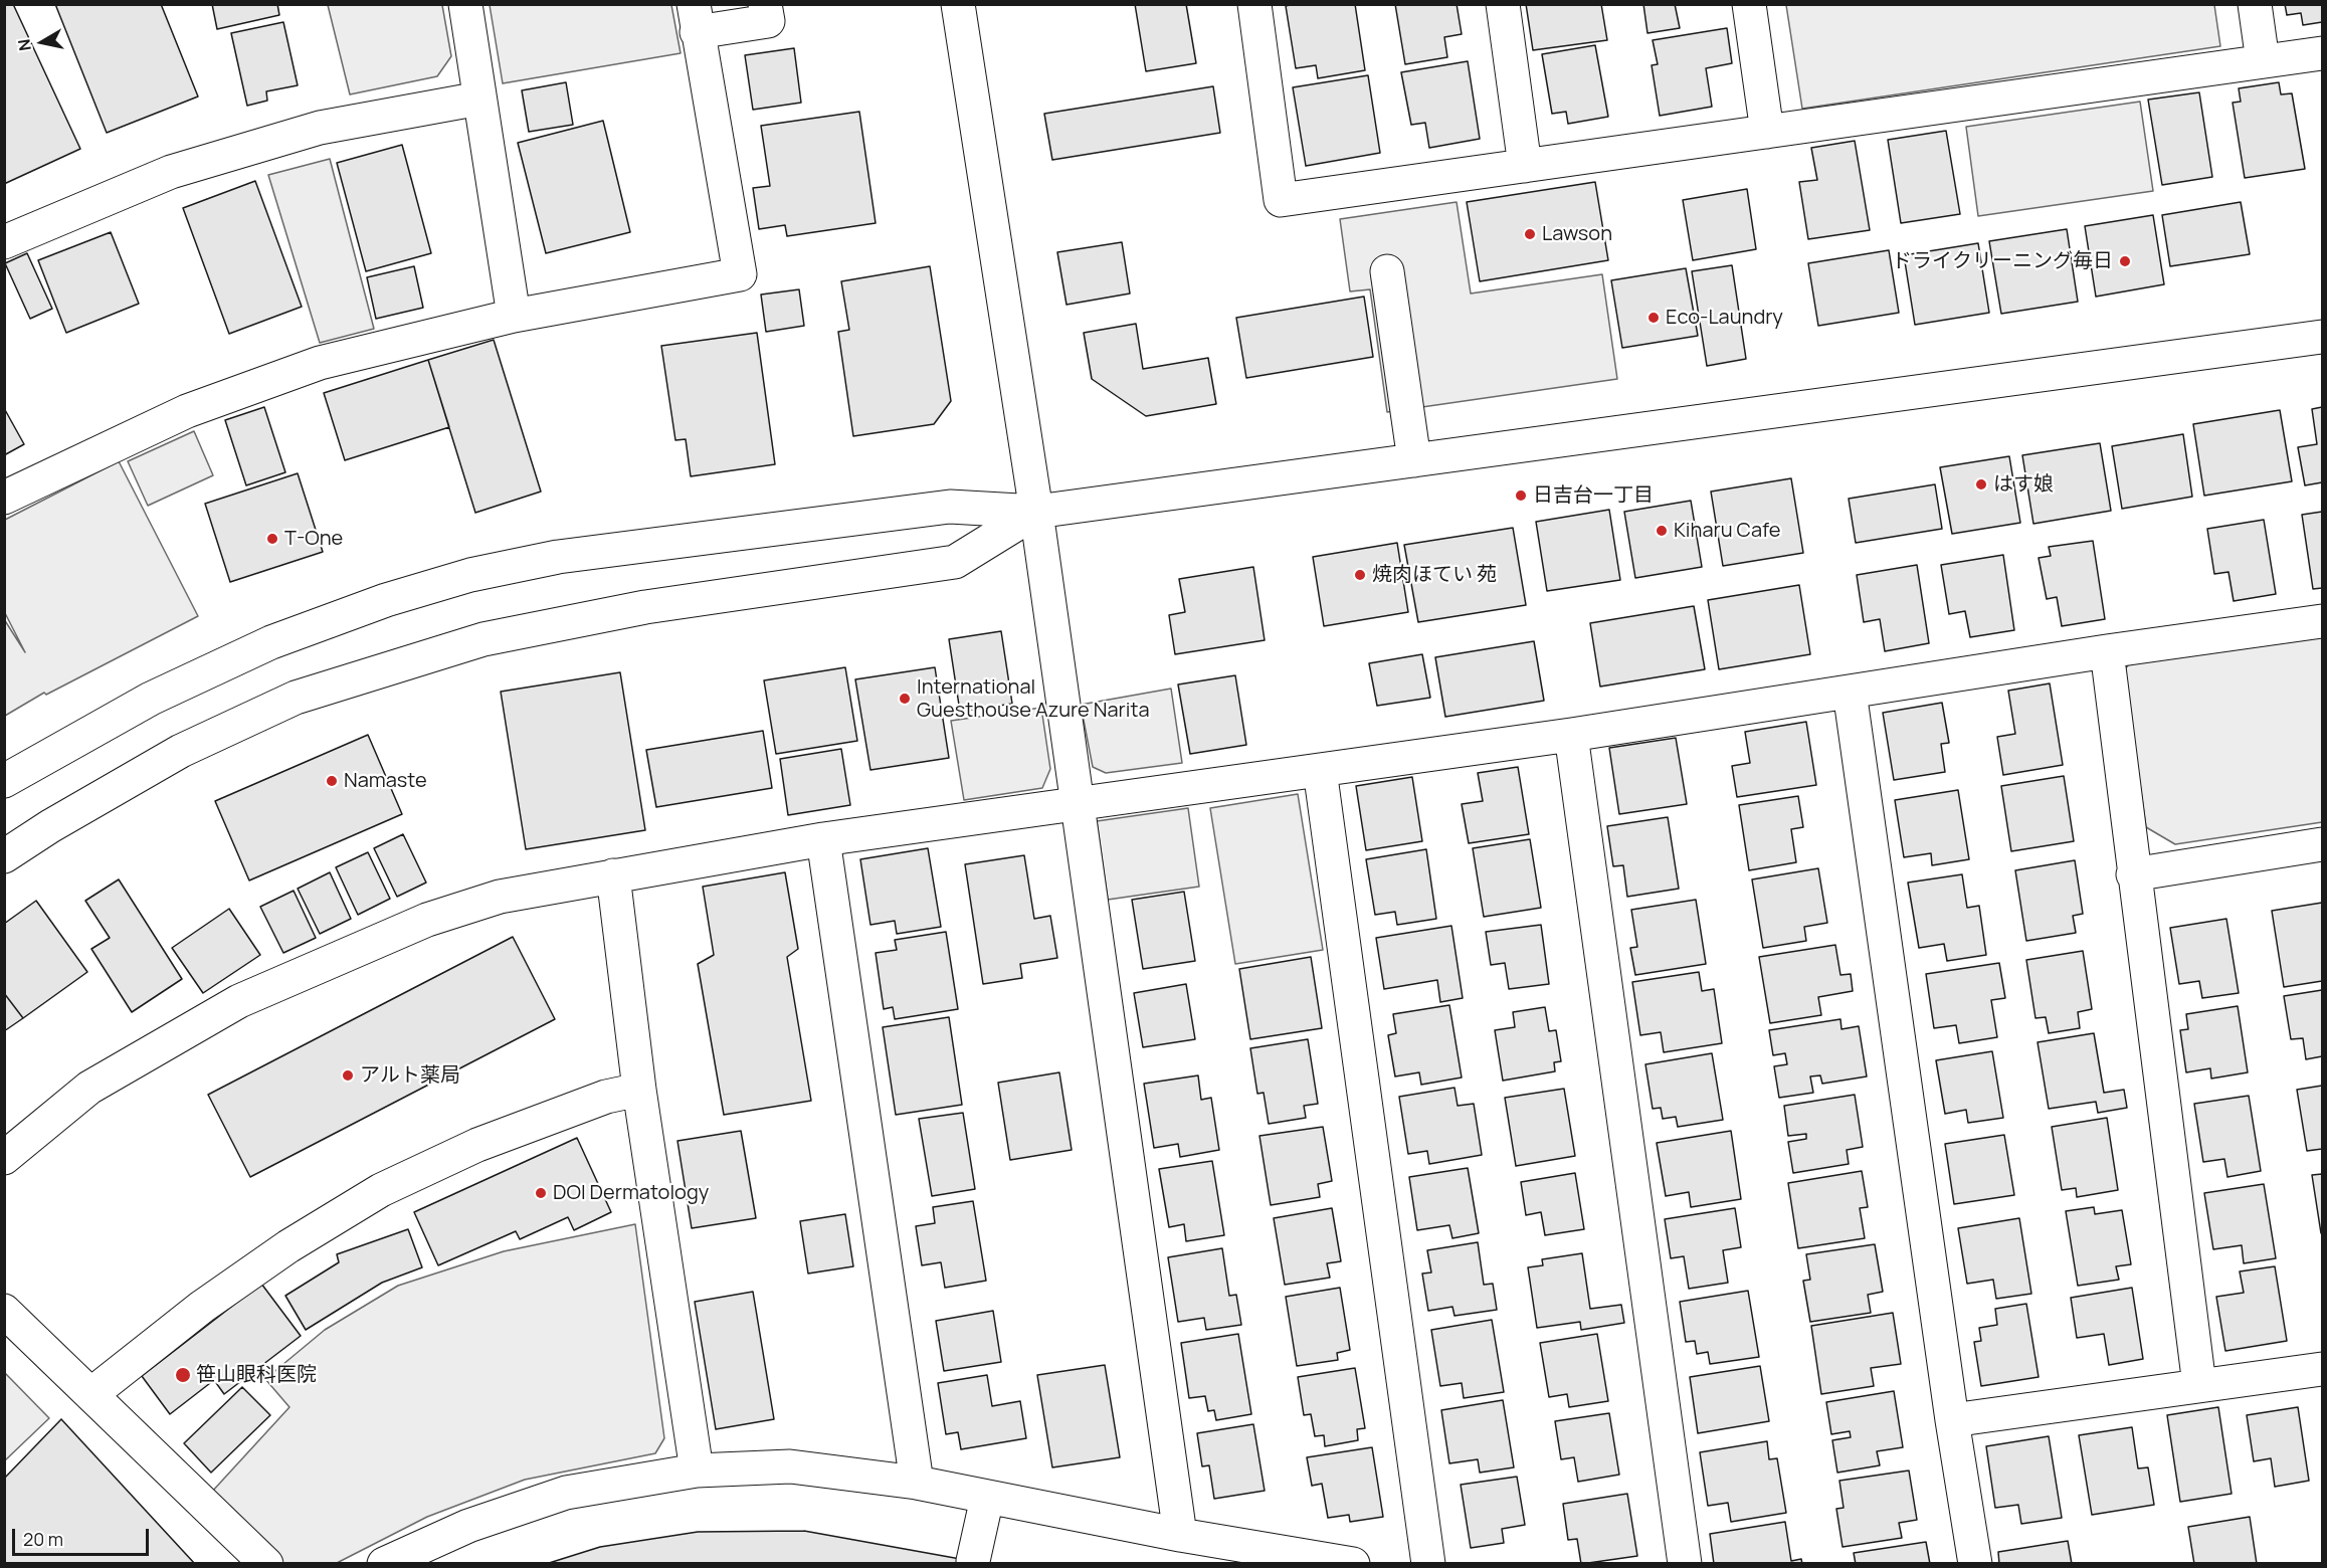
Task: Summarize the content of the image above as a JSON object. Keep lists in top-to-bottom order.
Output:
{
  "places": [
    "Lawson",
    "ドライクリーニング毎日",
    "Eco-Laundry",
    "はす娘",
    "日吉台一丁目",
    "Kiharu Cafe",
    "T-One",
    "焼肉ほてい 苑",
    "International Guesthouse Azure Narita",
    "Namaste",
    "アルト薬局",
    "DOI Dermatology",
    "笹山眼科医院"
  ],
  "scale_bar": "20 m",
  "north": "left"
}
